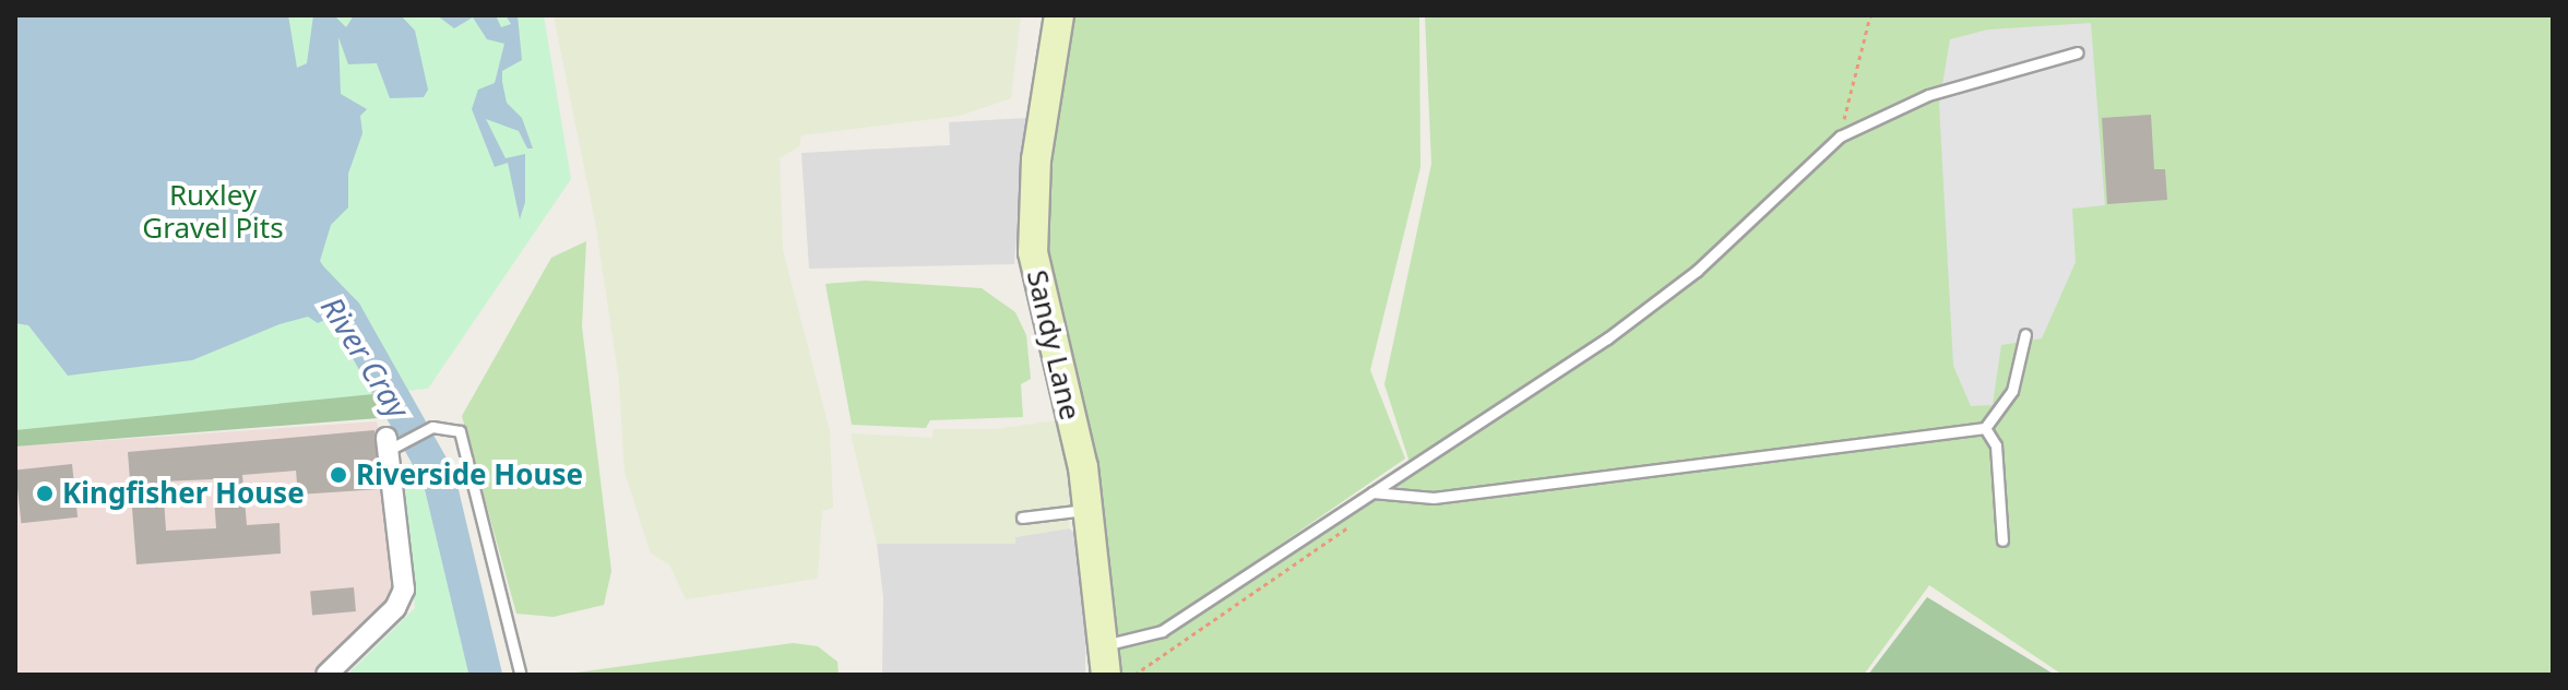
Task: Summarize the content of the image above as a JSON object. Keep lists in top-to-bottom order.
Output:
{
  "streets": {
    "street": ["Sandy Lane"]
  },
  "water": ["River Cray"],
  "parks": ["Ruxley Gravel Pits"],
  "places": ["Riverside House", "Kingfisher House"]
}
